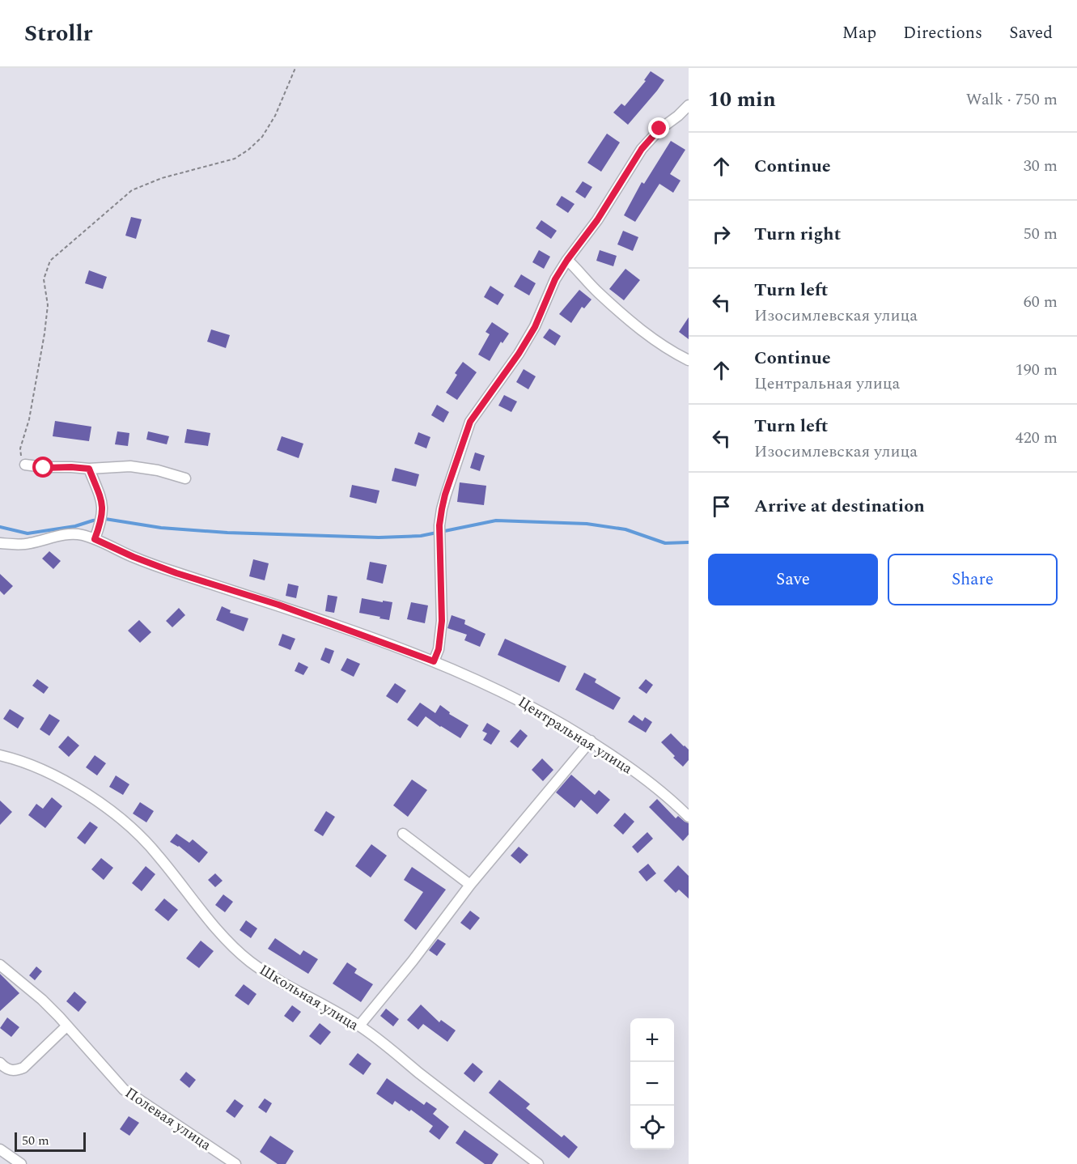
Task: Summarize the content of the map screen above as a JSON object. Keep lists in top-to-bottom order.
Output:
{
  "streets": {
    "street": ["Центральная улица", "Школьная улица", "Полевая улица"]
  },
  "scale_bar": "50 m",
  "page": {
    "header": "Strollr",
    "nav": ["Map", "Directions", "Saved"],
    "heading": ["10 min", "Walk · 750 m"],
    "list": [
      ["Continue", "30 m"],
      ["Turn right", "50 m"],
      ["Turn left", "Изосимлевская улица", "60 m"],
      ["Continue", "Центральная улица", "190 m"],
      ["Turn left", "Изосимлевская улица", "420 m"],
      "Arrive at destination"
    ],
    "buttons": ["Save", "Share"],
    "map_buttons": ["+", "−"],
    "scale": "50 m"
  }
}
